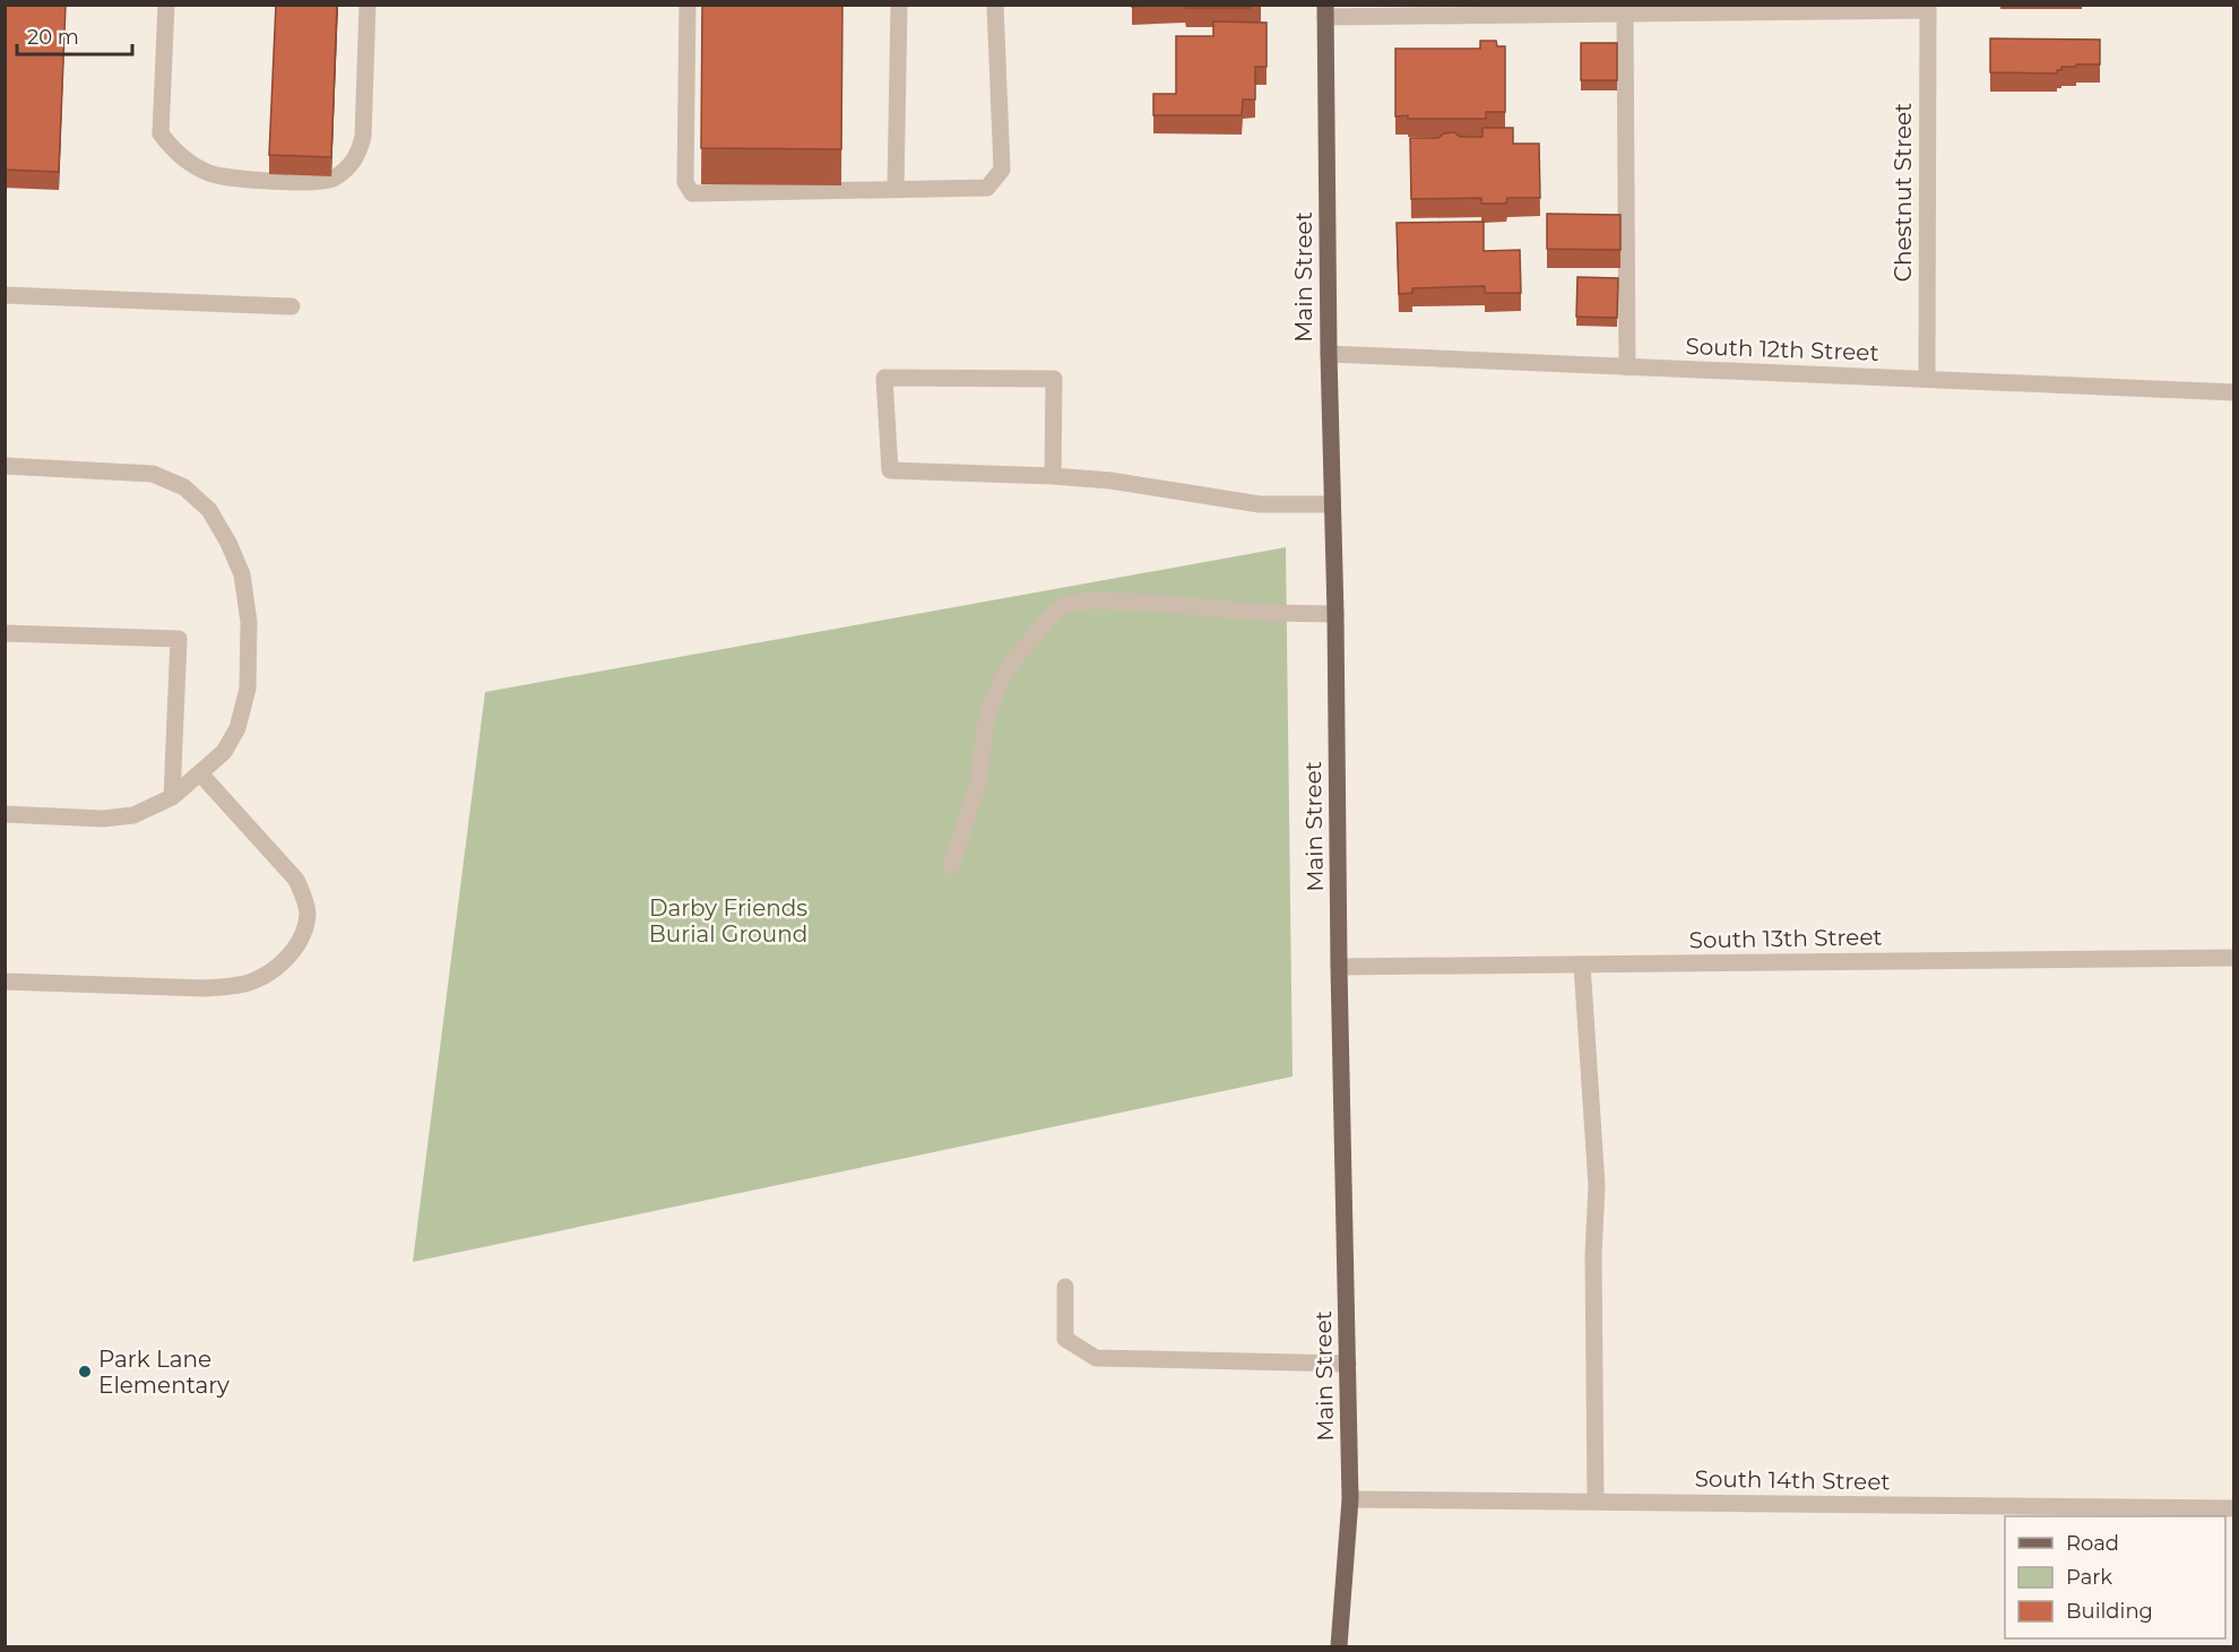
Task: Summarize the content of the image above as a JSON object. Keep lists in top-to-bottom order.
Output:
{
  "streets": {
    "main road": ["Main Street"],
    "street": [
      "Chestnut Street",
      "South 12th Street",
      "South 13th Street",
      "South 14th Street"
    ]
  },
  "crossings": [
    ["Chestnut Street", "South 12th Street"],
    ["Main Street", "South 12th Street"],
    ["Main Street", "South 13th Street"],
    ["Main Street", "South 14th Street"]
  ],
  "parks": ["Darby Friends Burial Ground"],
  "places": ["Park Lane Elementary"],
  "legend": ["Road", "Park", "Building"],
  "scale_bar": "20 m"
}
